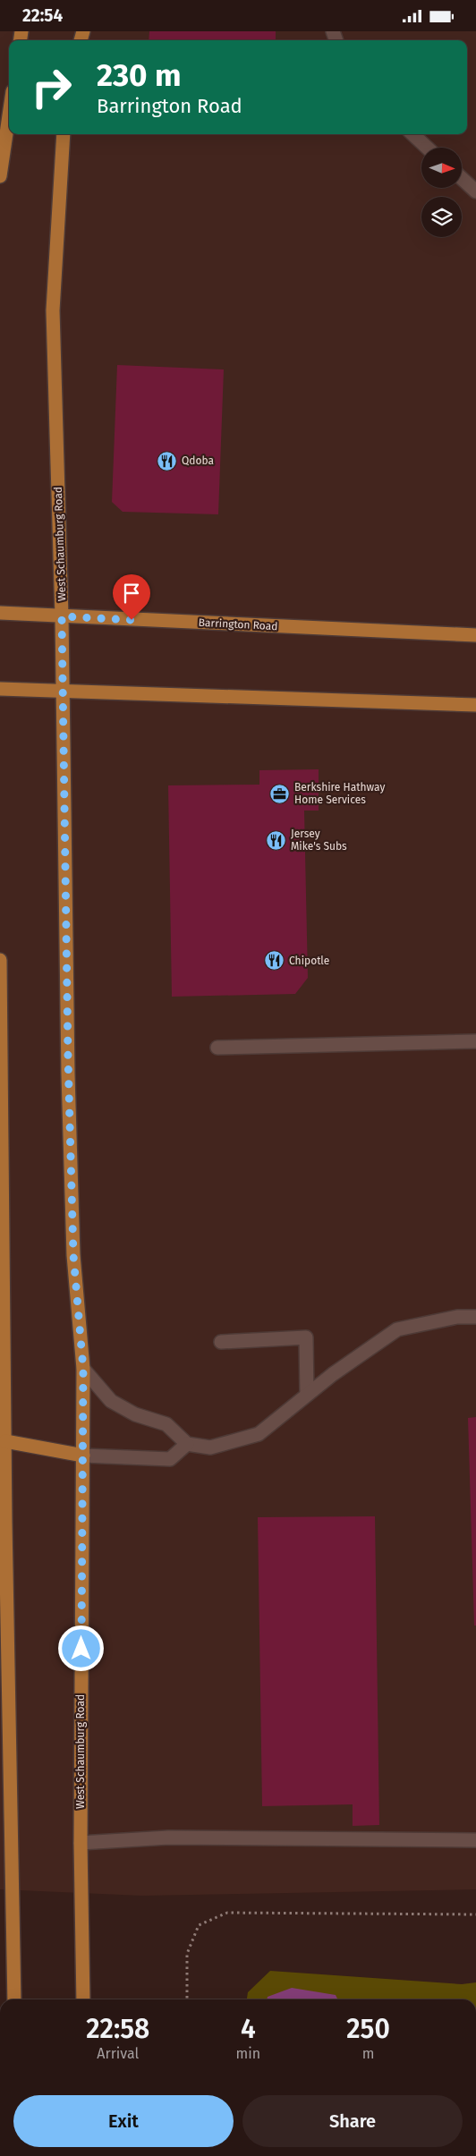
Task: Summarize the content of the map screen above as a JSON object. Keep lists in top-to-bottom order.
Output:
{
  "streets": {
    "main road": ["West Schaumburg Road", "Barrington Road"]
  },
  "crossings": [
    ["West Schaumburg Road", "Barrington Road"]
  ],
  "places": {
    "restaurant": ["Qdoba", "Jersey Mike's Subs", "Chipotle"],
    "office": ["Berkshire Hathway Home Services"]
  },
  "north": "right",
  "page": {
    "status": "22:54",
    "turn": ["230 m", "Barrington Road"],
    "eta": [
      "22:58",
      "Arrival",
      "4",
      "min",
      "250",
      "m"
    ],
    "buttons": ["Exit", "Share"]
  }
}
